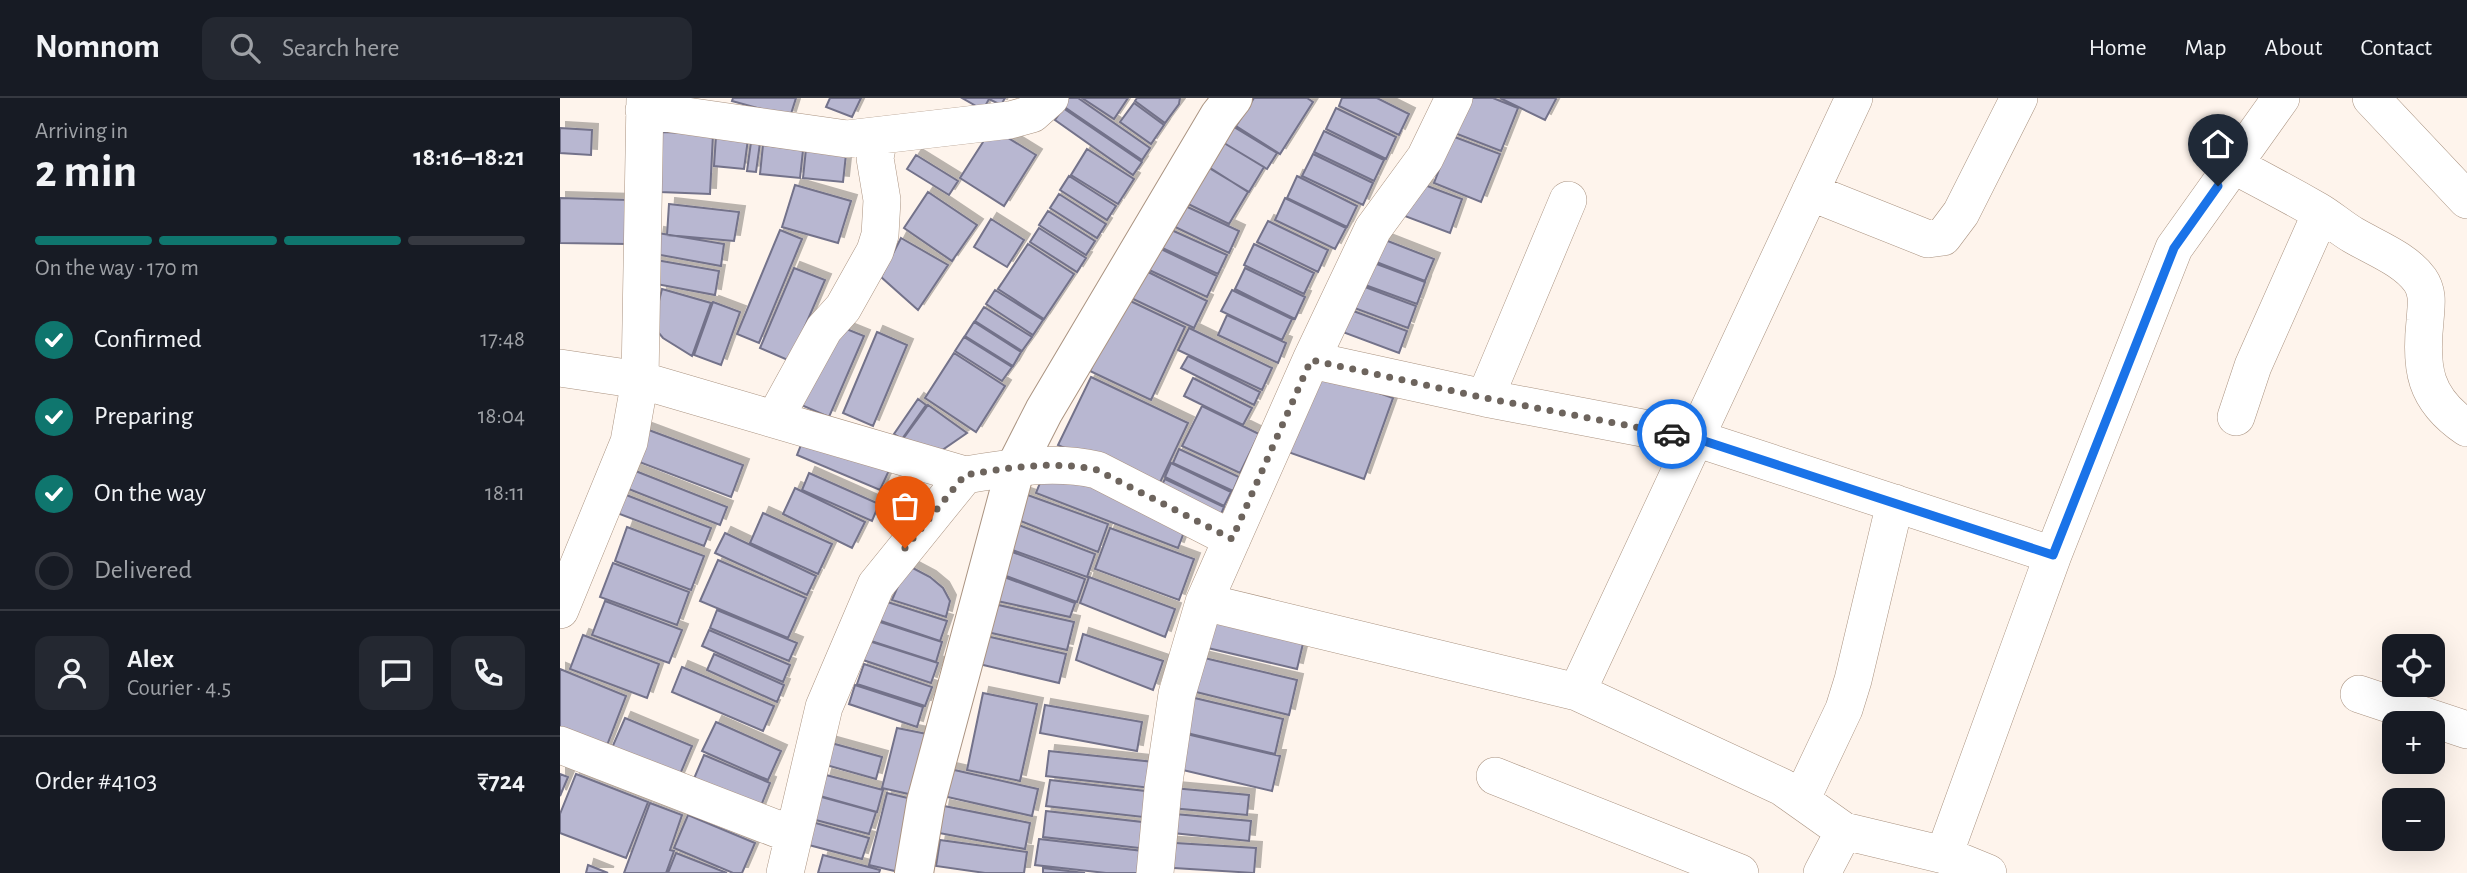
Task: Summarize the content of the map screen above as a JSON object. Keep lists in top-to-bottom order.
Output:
{
  "page": {
    "header": "Nomnom",
    "search": "Search here",
    "nav": [
      "Home",
      "Map",
      "About",
      "Contact"
    ],
    "heading": ["2 min", "Arriving in", "18:16–18:21"],
    "panel": [
      "Alex",
      "Courier · 4.5",
      "Order #4103",
      "₹724"
    ],
    "bar": "On the way · 170 m",
    "list": [
      ["Confirmed", "17:48"],
      ["Preparing", "18:04"],
      ["On the way", "18:11"],
      "Delivered"
    ],
    "map_buttons": ["+", "−"]
  }
}
